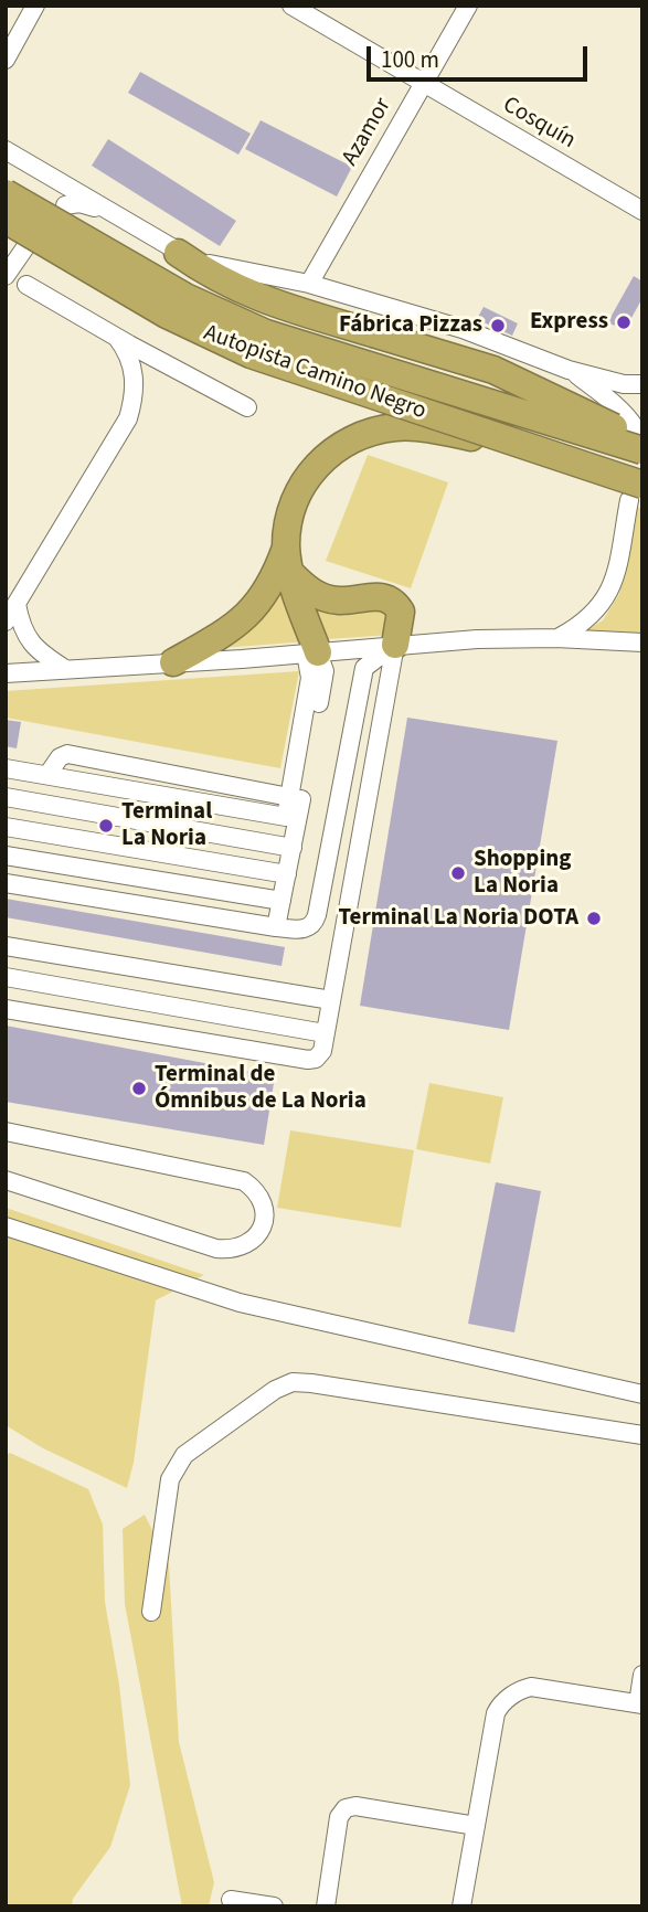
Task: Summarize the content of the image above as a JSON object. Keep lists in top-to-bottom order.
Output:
{
  "streets": {
    "highway": ["Autopista Camino Negro"],
    "street": ["Cosquín", "Azamor"]
  },
  "crossings": [
    ["Cosquín", "Azamor"]
  ],
  "places": [
    "Express",
    "Fábrica Pizzas",
    "Terminal La Noria",
    "Shopping La Noria",
    "Terminal La Noria DOTA",
    "Terminal de Ómnibus de La Noria"
  ],
  "scale_bar": "100 m"
}
